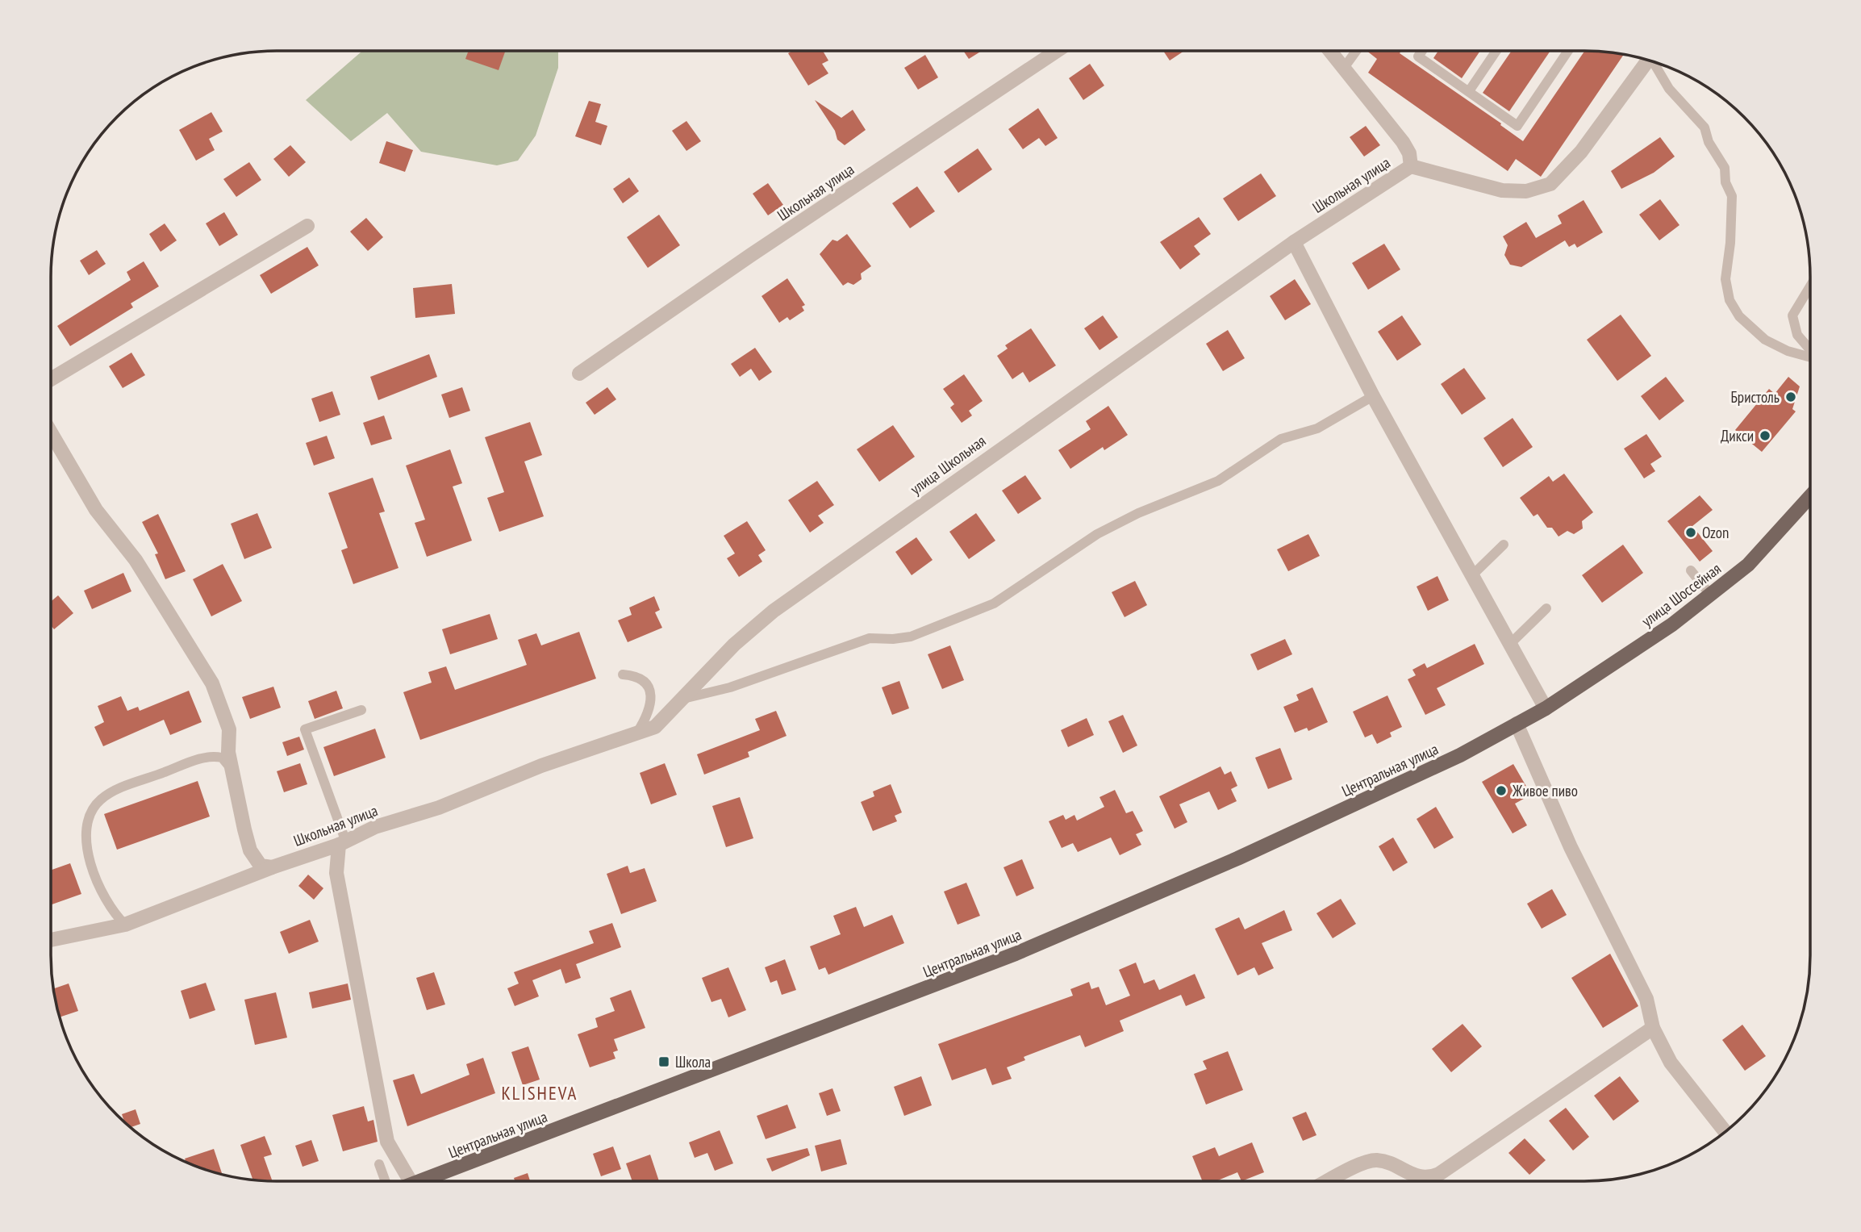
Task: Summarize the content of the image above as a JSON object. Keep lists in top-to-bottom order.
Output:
{
  "streets": {
    "main road": ["улица Шоссейная", "Центральная улица"],
    "street": ["Школьная улица", "улица Школьная"]
  },
  "crossings": [
    ["Школьная улица", "улица Школьная"],
    ["улица Шоссейная", "Центральная улица"]
  ],
  "districts": ["KLISHEVA"],
  "places": {
    "other": [
      "Бристоль",
      "Дикси",
      "Ozon",
      "Живое пиво"
    ],
    "transit": ["Школа"]
  }
}
